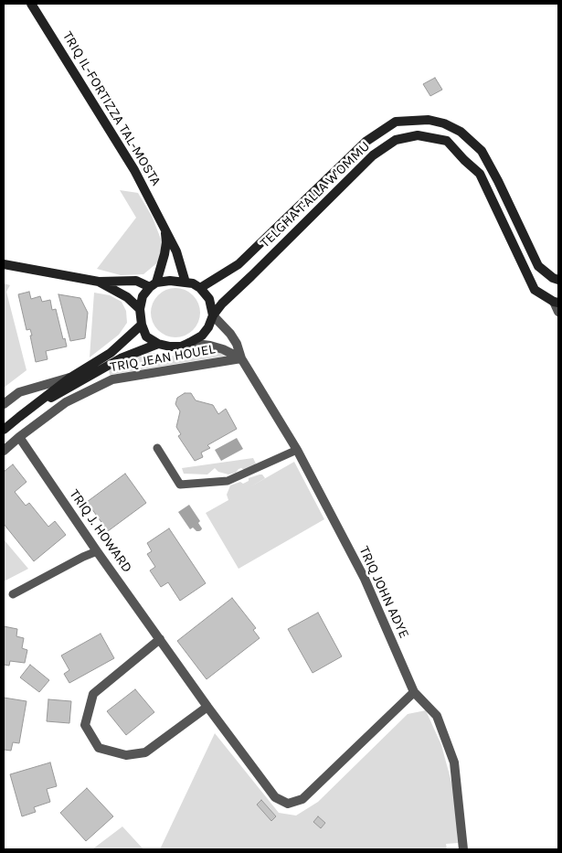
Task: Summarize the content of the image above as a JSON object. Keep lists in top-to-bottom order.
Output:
{
  "streets": {
    "main road": ["TRIQ IL-FORTIZZA TAL-MOSTA", "TELGĦA T'ALLA W'OMMU", "TRIQ JEAN HOUEL"],
    "street": ["TRIQ J. HOWARD", "TRIQ JOHN ADYE"]
  },
  "crossings": [
    ["TRIQ IL-FORTIZZA TAL-MOSTA", "TELGĦA T'ALLA W'OMMU"],
    ["TRIQ IL-FORTIZZA TAL-MOSTA", "TRIQ JEAN HOUEL"],
    ["TRIQ IL-FORTIZZA TAL-MOSTA", "TRIQ JOHN ADYE"],
    ["TELGĦA T'ALLA W'OMMU", "TRIQ JEAN HOUEL"],
    ["TELGĦA T'ALLA W'OMMU", "TRIQ JOHN ADYE"],
    ["TRIQ JEAN HOUEL", "TRIQ J. HOWARD"],
    ["TRIQ JEAN HOUEL", "TRIQ JOHN ADYE"],
    ["TRIQ J. HOWARD", "TRIQ JOHN ADYE"]
  ]
}
